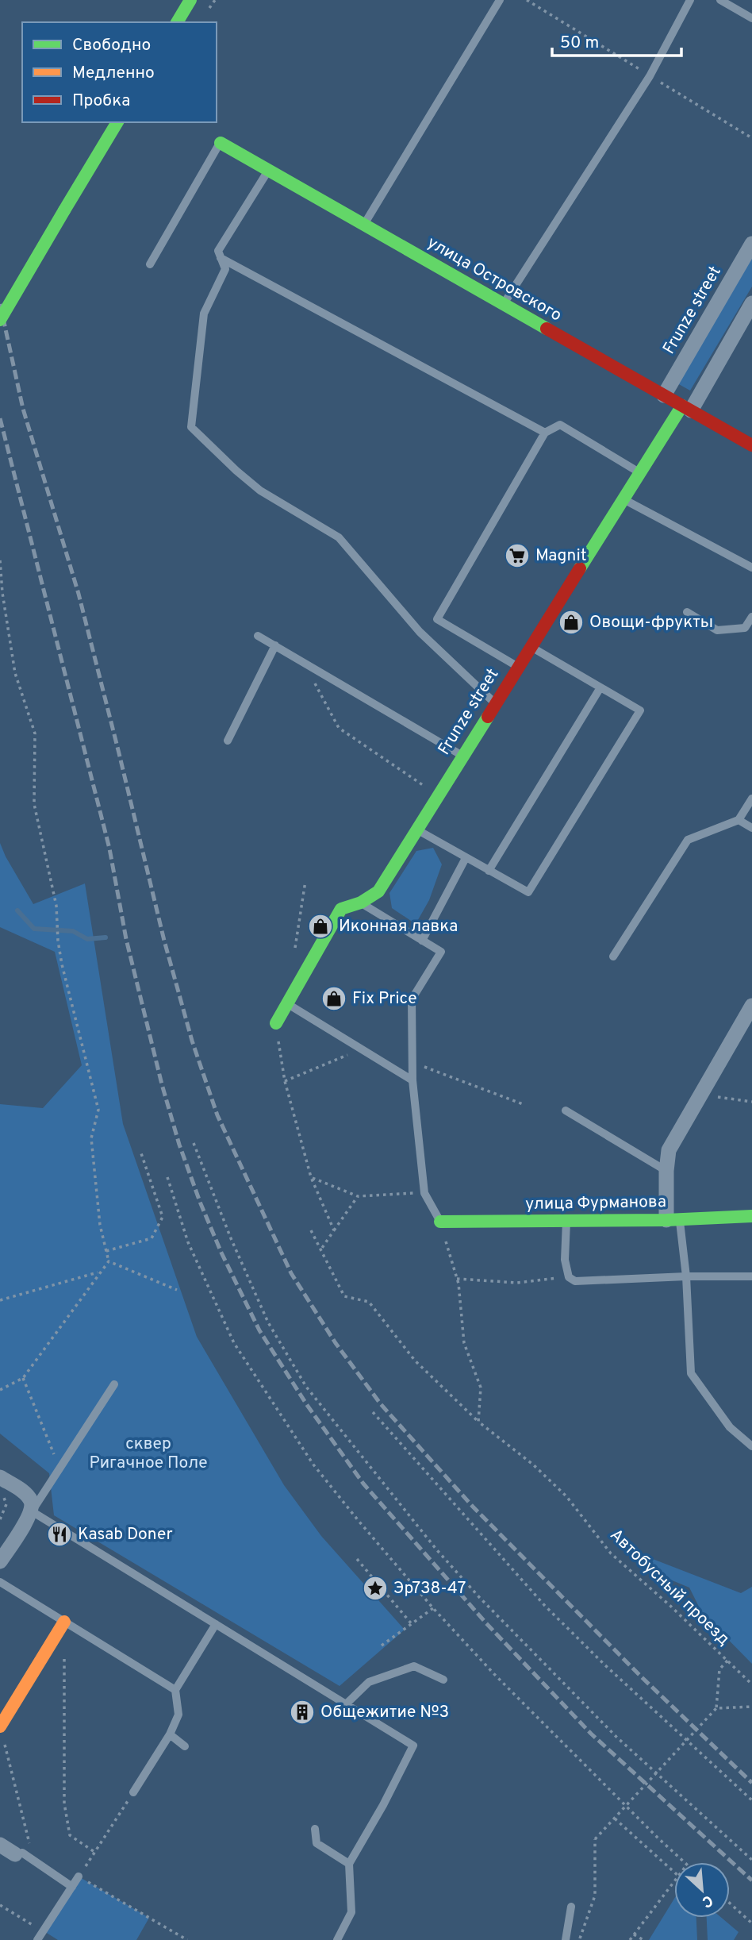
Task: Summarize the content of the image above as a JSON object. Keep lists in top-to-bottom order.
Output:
{
  "streets": {
    "street": ["улица Островского", "Frunze street", "улица Фурманова"],
    "path": ["Автобусный проезд"]
  },
  "crossings": [
    ["улица Островского", "Frunze street"]
  ],
  "parks": ["сквер Ригачное Поле"],
  "places": {
    "supermarket": ["Magnit"],
    "shop": ["Овощи-фрукты", "Иконная лавка", "Fix Price"],
    "restaurant": ["Kasab Doner"],
    "place": ["Эр738-47"],
    "building": ["Общежитие №3"]
  },
  "legend": ["Свободно", "Медленно", "Пробка"],
  "scale_bar": "50 m",
  "north": "bottom right"
}
